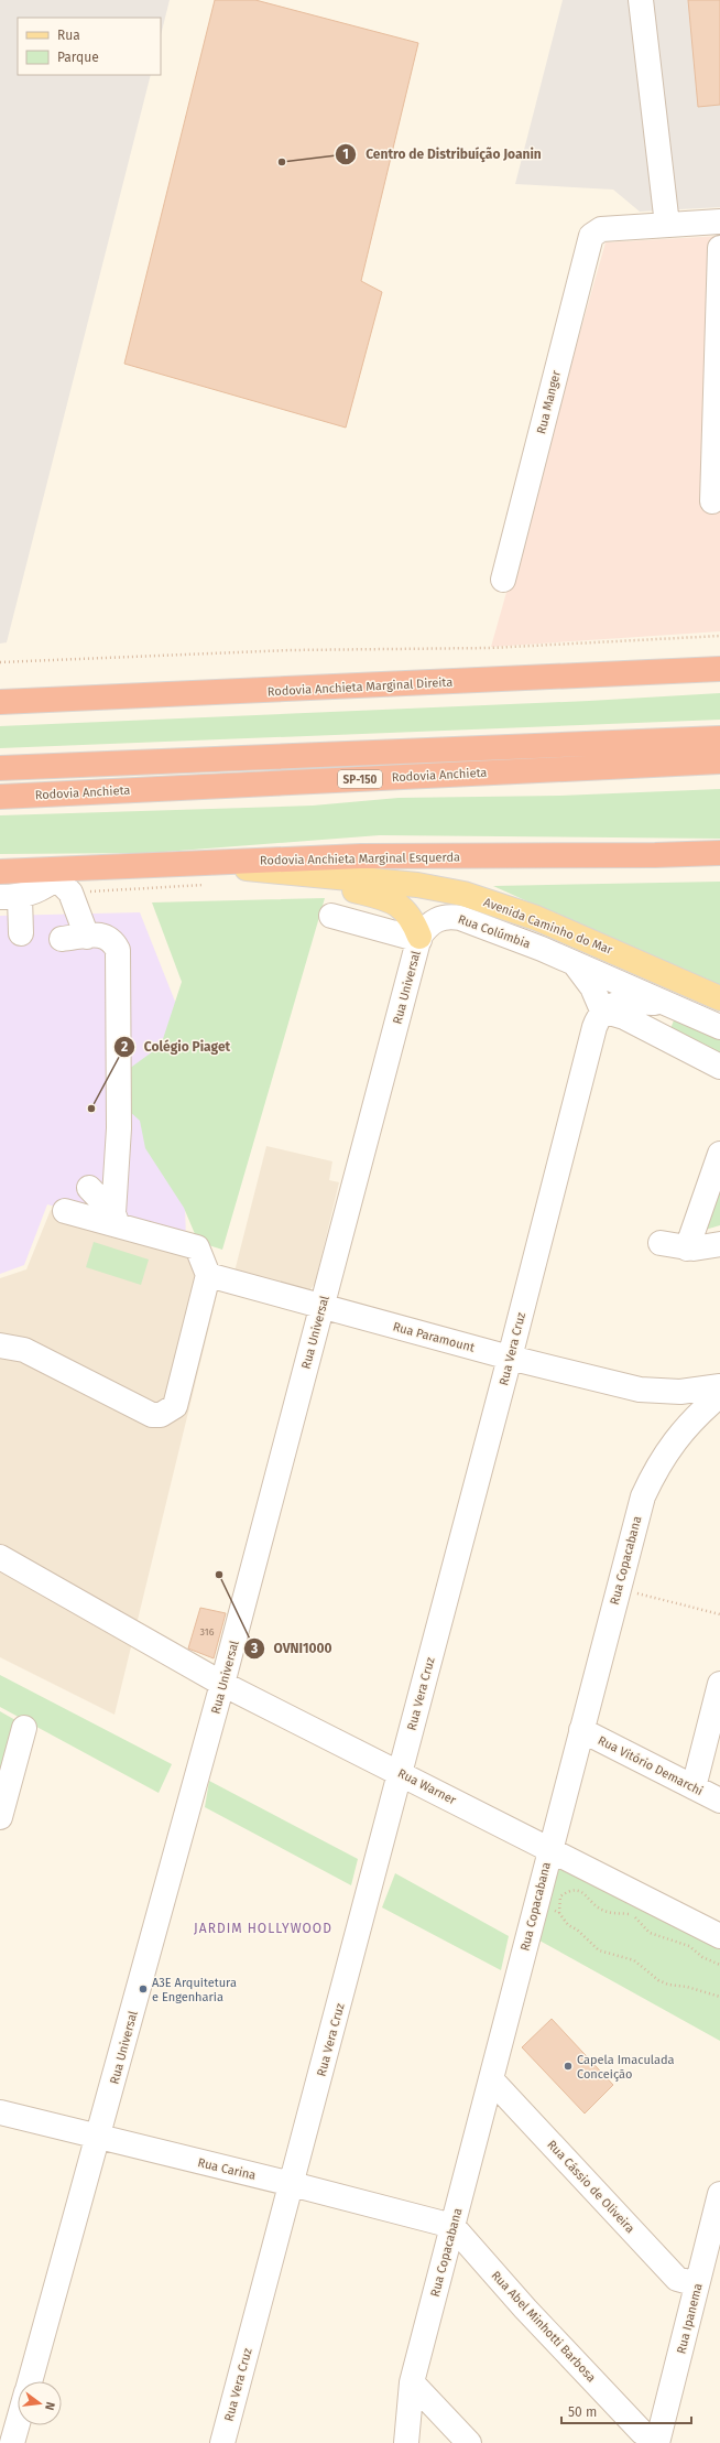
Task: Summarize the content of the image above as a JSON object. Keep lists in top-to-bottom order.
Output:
{
  "streets": {
    "highway": [
      "Rodovia Anchieta Marginal Direita",
      "Rodovia Anchieta",
      "SP-150",
      "Rodovia Anchieta Marginal Esquerda"
    ],
    "main road": ["Avenida Caminho do Mar"],
    "street": [
      "Rua Manger",
      "Rua Colúmbia",
      "Rua Universal",
      "Rua Paramount",
      "Rua Vera Cruz",
      "Rua Copacabana",
      "Rua Vitório Demarchi",
      "Rua Warner",
      "Rua Carina",
      "Rua Cássio de Oliveira",
      "Rua Ipanema",
      "Rua Abel Minhotti Barbosa"
    ]
  },
  "crossings": [
    ["Rodovia Anchieta Marginal Esquerda", "Avenida Caminho do Mar"],
    ["Rua Colúmbia", "Rua Universal"],
    ["Rua Colúmbia", "Rua Vera Cruz"],
    ["Rua Universal", "Rua Paramount"],
    ["Rua Universal", "Rua Warner"],
    ["Rua Universal", "Rua Carina"],
    ["Rua Paramount", "Rua Vera Cruz"],
    ["Rua Paramount", "Rua Copacabana"],
    ["Rua Vera Cruz", "Rua Warner"],
    ["Rua Vera Cruz", "Rua Carina"],
    ["Rua Copacabana", "Rua Vitório Demarchi"],
    ["Rua Copacabana", "Rua Warner"],
    ["Rua Copacabana", "Rua Carina"],
    ["Rua Copacabana", "Rua Cássio de Oliveira"],
    ["Rua Copacabana", "Rua Abel Minhotti Barbosa"],
    ["Rua Carina", "Rua Abel Minhotti Barbosa"],
    ["Rua Cássio de Oliveira", "Rua Ipanema"],
    ["Rua Ipanema", "Rua Abel Minhotti Barbosa"]
  ],
  "districts": ["JARDIM HOLLYWOOD"],
  "places": [
    "Centro de Distribuíção Joanin",
    "Colégio Piaget",
    "OVNI1000",
    "A3E Arquitetura e Engenharia",
    "Capela Imaculada Conceição"
  ],
  "house_numbers": ["316"],
  "legend": ["Rua", "Parque"],
  "scale_bar": "50 m",
  "north": "right"
}
